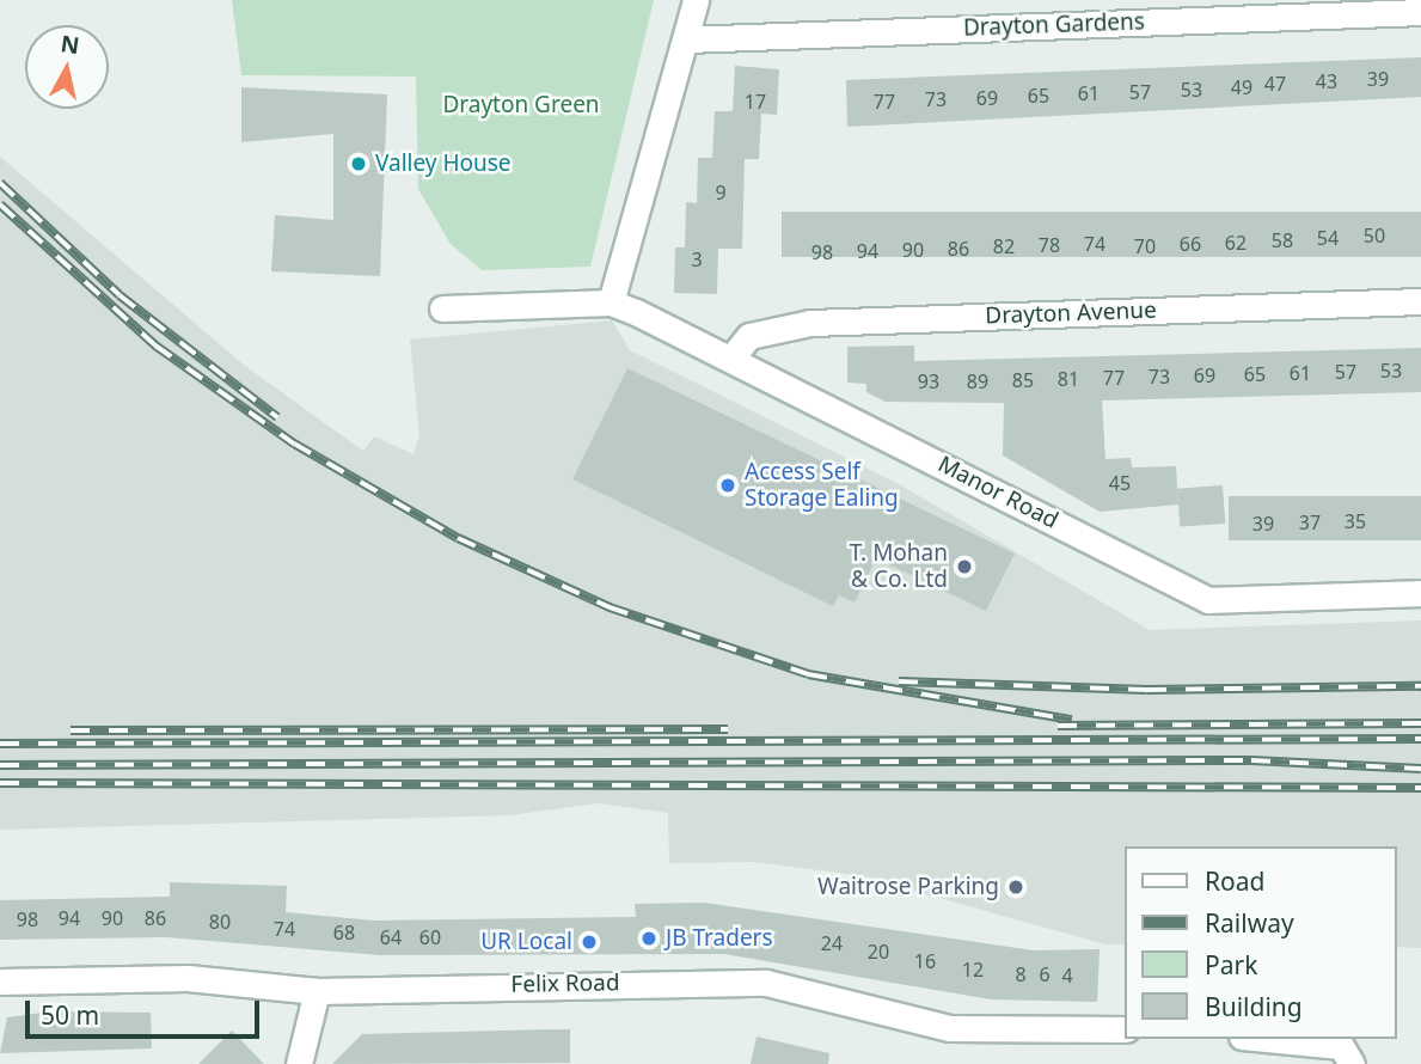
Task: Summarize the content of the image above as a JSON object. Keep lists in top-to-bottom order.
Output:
{
  "streets": {
    "street": [
      "Drayton Gardens",
      "Drayton Avenue",
      "Manor Road",
      "Felix Road"
    ]
  },
  "crossings": [
    ["Drayton Avenue", "Manor Road"]
  ],
  "parks": ["Drayton Green"],
  "places": [
    "Valley House",
    "Access Self Storage Ealing",
    "T. Mohan & Co. Ltd",
    "Waitrose Parking",
    "JB Traders",
    "UR Local"
  ],
  "house_numbers": [
    "39",
    "43",
    "47",
    "49",
    "53",
    "57",
    "61",
    "65",
    "69",
    "73",
    "17",
    "77",
    "9",
    "50",
    "54",
    "58",
    "62",
    "74",
    "66",
    "78",
    "82",
    "70",
    "86",
    "90",
    "94",
    "98",
    "3",
    "53",
    "57",
    "61",
    "65",
    "69",
    "73",
    "77",
    "81",
    "85",
    "93",
    "89",
    "45",
    "35",
    "37",
    "39",
    "94",
    "90",
    "86",
    "98",
    "80",
    "74",
    "68",
    "64",
    "60",
    "24",
    "20",
    "16",
    "12",
    "8",
    "6",
    "4"
  ],
  "legend": [
    "Road",
    "Railway",
    "Park",
    "Building"
  ],
  "scale_bar": "50 m",
  "north": "top"
}
